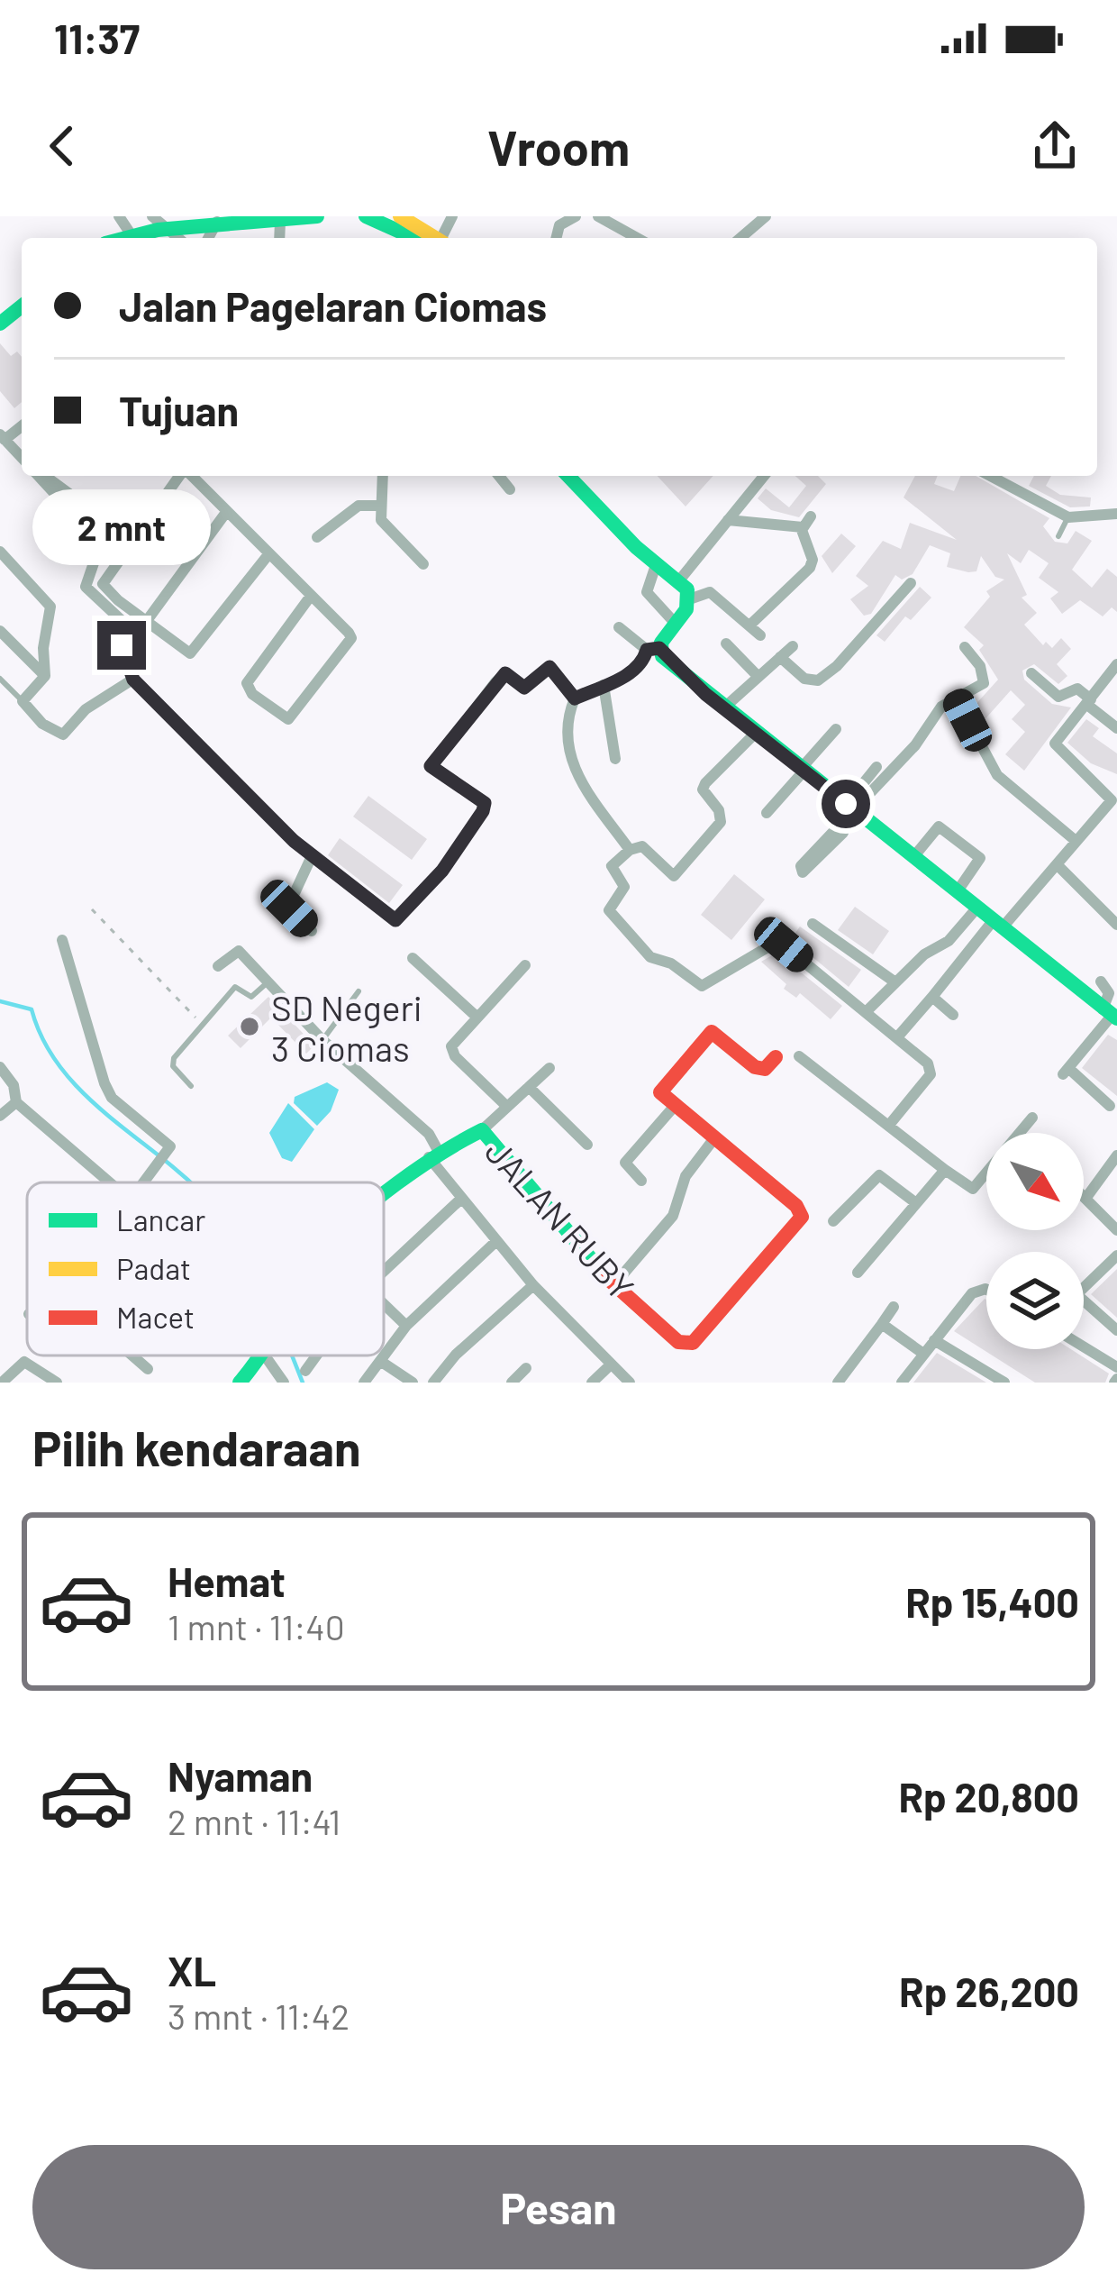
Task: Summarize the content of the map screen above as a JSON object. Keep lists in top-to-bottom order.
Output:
{
  "streets": {
    "main road": ["JALAN RUBY"]
  },
  "places": ["SD Negeri 3 Ciomas"],
  "legend": ["Lancar", "Padat", "Macet"],
  "north": "bottom right",
  "page": {
    "status": "11:37",
    "header": "Vroom",
    "banner": ["Jalan Pagelaran Ciomas", "Tujuan"],
    "bubble": "2 mnt",
    "heading": "Pilih kendaraan",
    "list": [
      {
        "name": "Hemat",
        "note": "1 mnt · 11:40",
        "value": "Rp 15,400"
      },
      {
        "name": "Nyaman",
        "note": "2 mnt · 11:41",
        "value": "Rp 20,800"
      },
      {
        "name": "XL",
        "note": "3 mnt · 11:42",
        "value": "Rp 26,200"
      }
    ],
    "buttons": "Pesan"
  }
}
